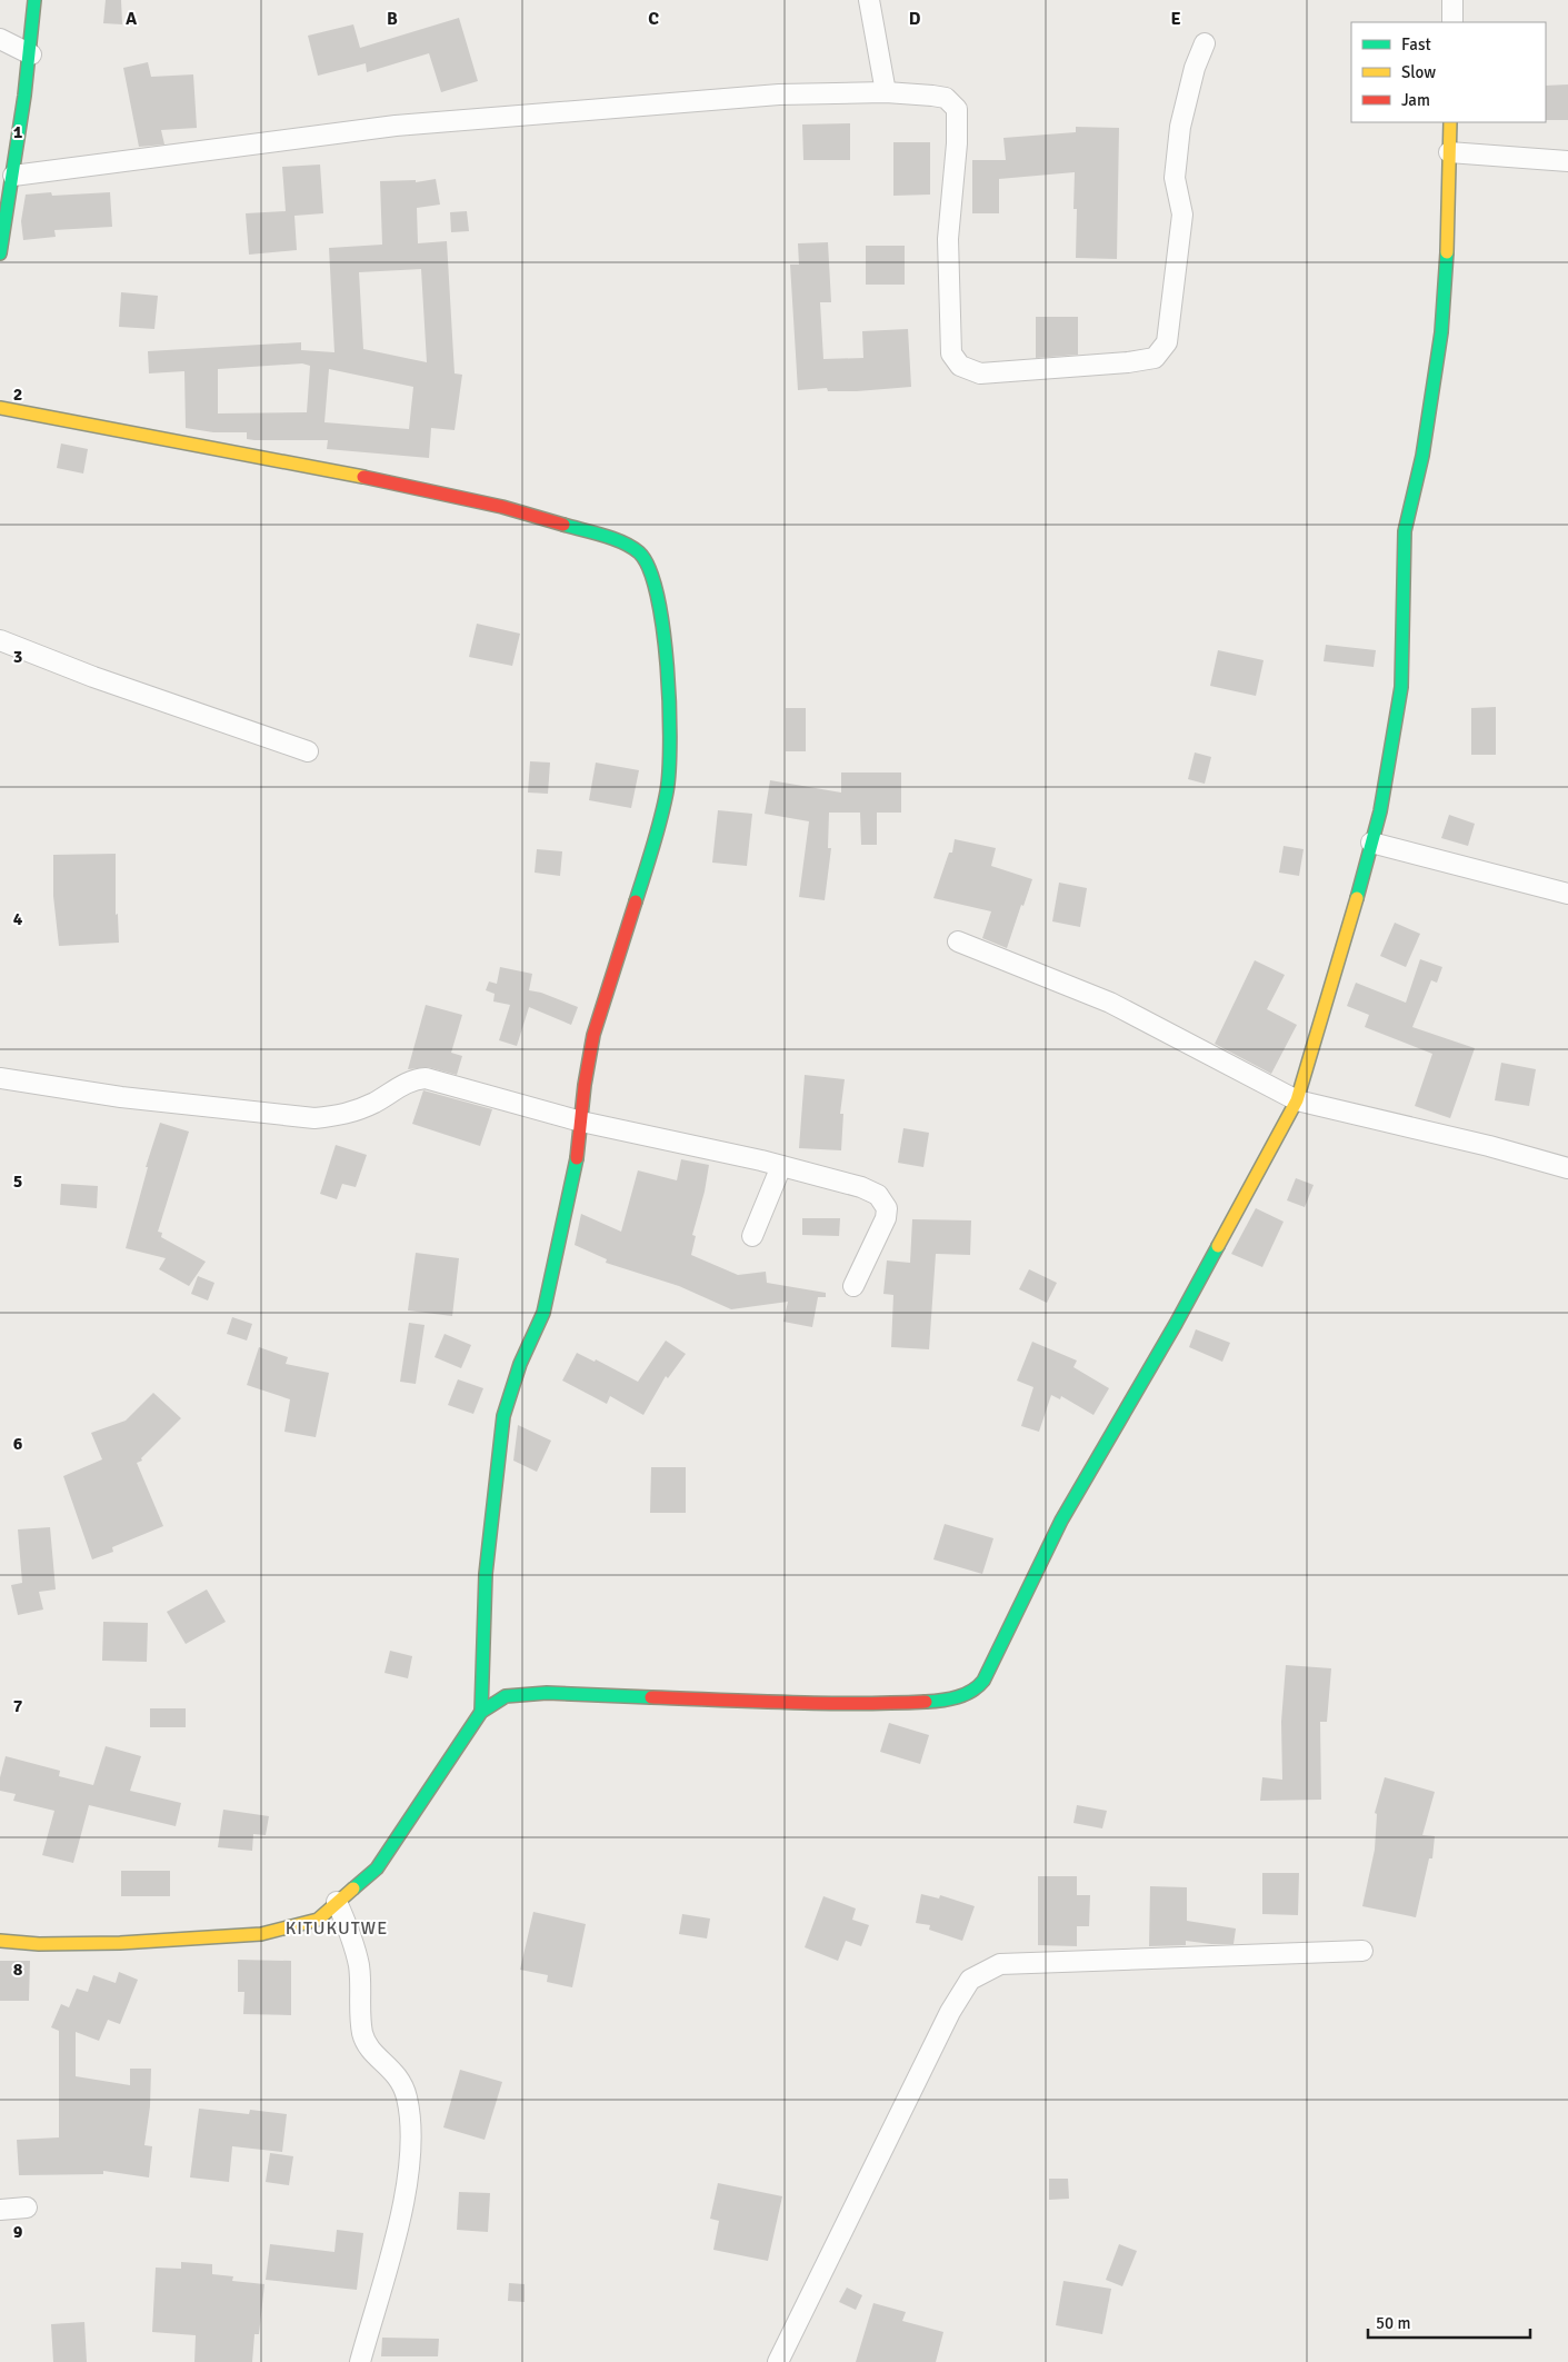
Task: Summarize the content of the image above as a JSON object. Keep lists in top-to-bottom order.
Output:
{
  "districts": ["KITUKUTWE"],
  "legend": ["Fast", "Slow", "Jam"],
  "scale_bar": "50 m",
  "grid": {
    "columns": [
      "A",
      "B",
      "C",
      "D",
      "E"
    ],
    "rows": [
      "1",
      "2",
      "3",
      "4",
      "5",
      "6",
      "7",
      "8",
      "9"
    ]
  }
}
